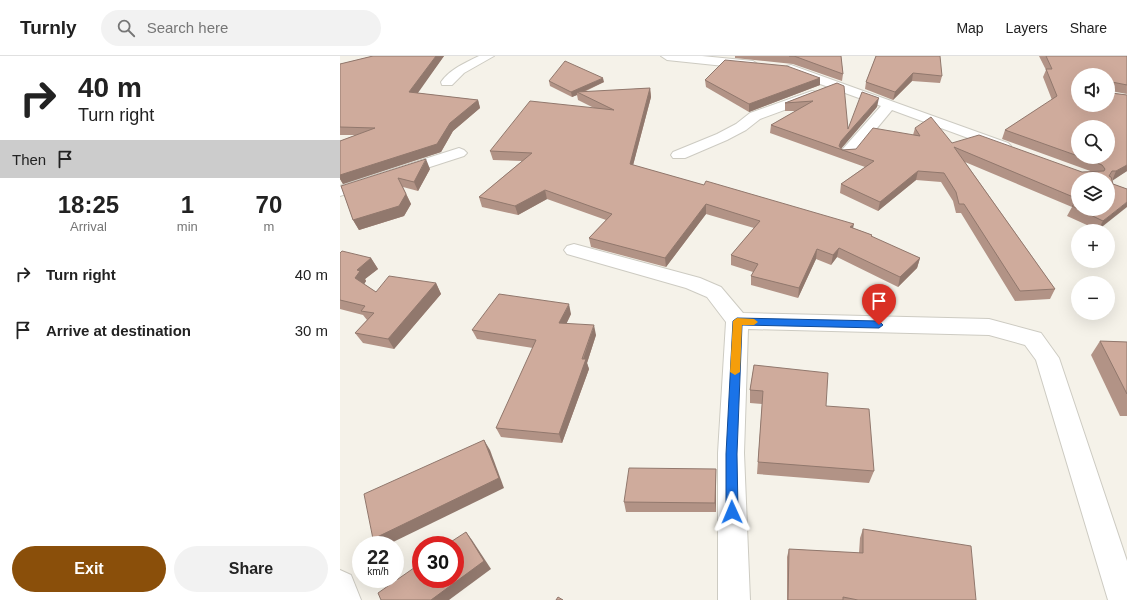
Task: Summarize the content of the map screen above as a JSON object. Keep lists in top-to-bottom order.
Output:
{
  "page": {
    "header": "Turnly",
    "search": "Search here",
    "nav": ["Map", "Layers", "Share"],
    "turn": ["40 m", "Turn right"],
    "map_buttons": ["+", "−"],
    "then": "Then",
    "eta": [
      "18:25",
      "Arrival",
      "1",
      "min",
      "70",
      "m"
    ],
    "list": [
      {
        "name": "Turn right",
        "value": "40 m"
      },
      {
        "name": "Arrive at destination",
        "value": "30 m"
      }
    ],
    "speed": "22 km/h",
    "limit": "30",
    "buttons": ["Exit", "Share"]
  }
}
